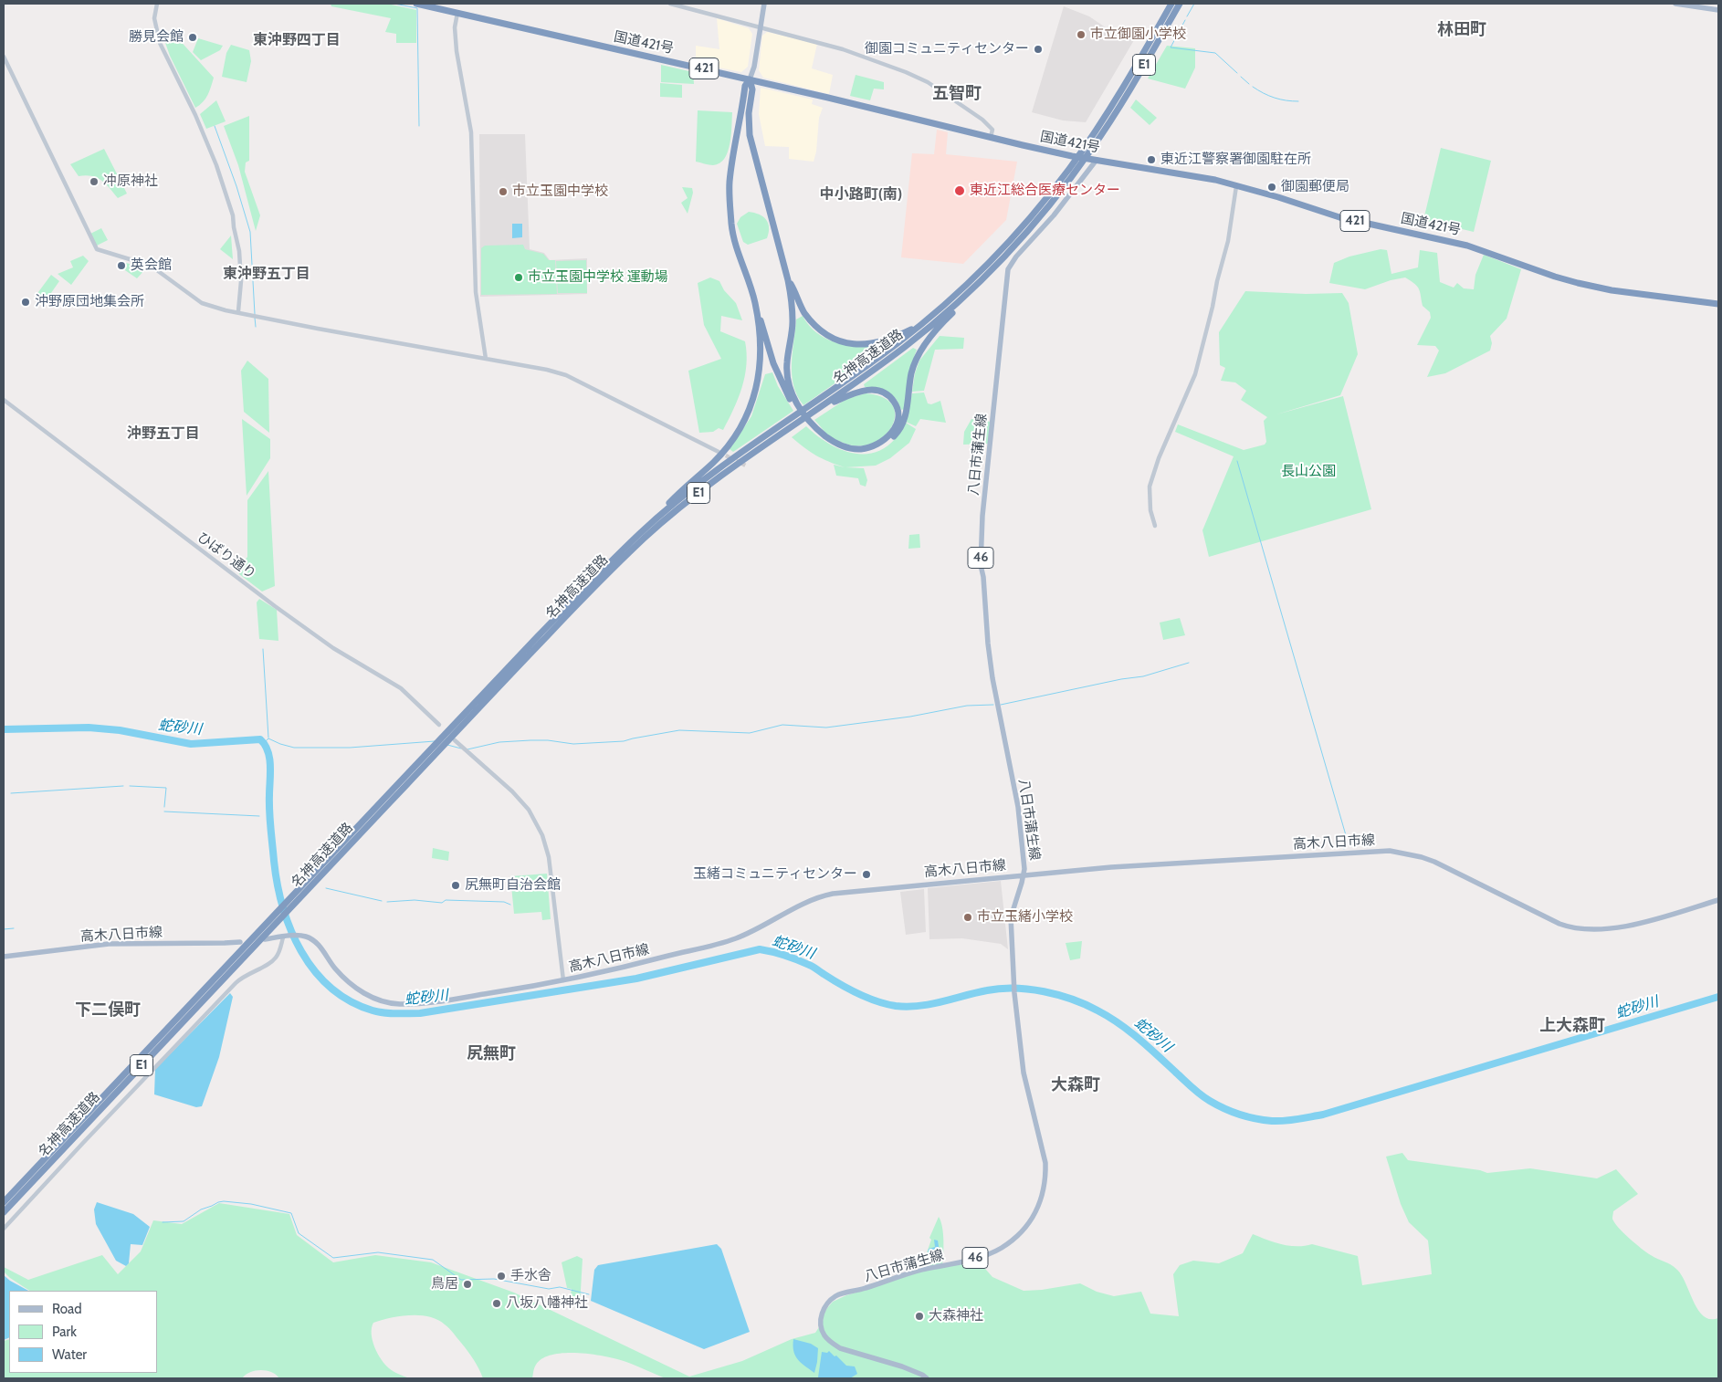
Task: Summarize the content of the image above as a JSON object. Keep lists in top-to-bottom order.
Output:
{
  "streets": {
    "highway": [
      "国道421号",
      "E1",
      "421",
      "名神高速道路"
    ],
    "main road": ["八日市蒲生線", "46", "高木八日市線"],
    "street": ["ひばり通り"]
  },
  "crossings": [
    ["国道421号", "八日市蒲生線"],
    ["八日市蒲生線", "高木八日市線"]
  ],
  "districts": [
    "林田町",
    "東沖野四丁目",
    "五智町",
    "中小路町(南)",
    "東沖野五丁目",
    "沖野五丁目",
    "下二俣町",
    "上大森町",
    "尻無町",
    "大森町"
  ],
  "water": ["蛇砂川"],
  "parks": ["長山公園"],
  "places": [
    "市立御園小学校",
    "勝見会館",
    "御園コミュニティセンター",
    "東近江警察署御園駐在所",
    "冲原神社",
    "御園郵便局",
    "東近江総合医療センター",
    "市立玉園中学校",
    "英会館",
    "市立玉園中学校 運動場",
    "沖野原団地集会所",
    "玉緒コミュニティセンター",
    "尻無町自治会館",
    "市立玉緒小学校",
    "手水舎",
    "鳥居",
    "八坂八幡神社",
    "大森神社"
  ],
  "legend": ["Road", "Park", "Water"]
}
